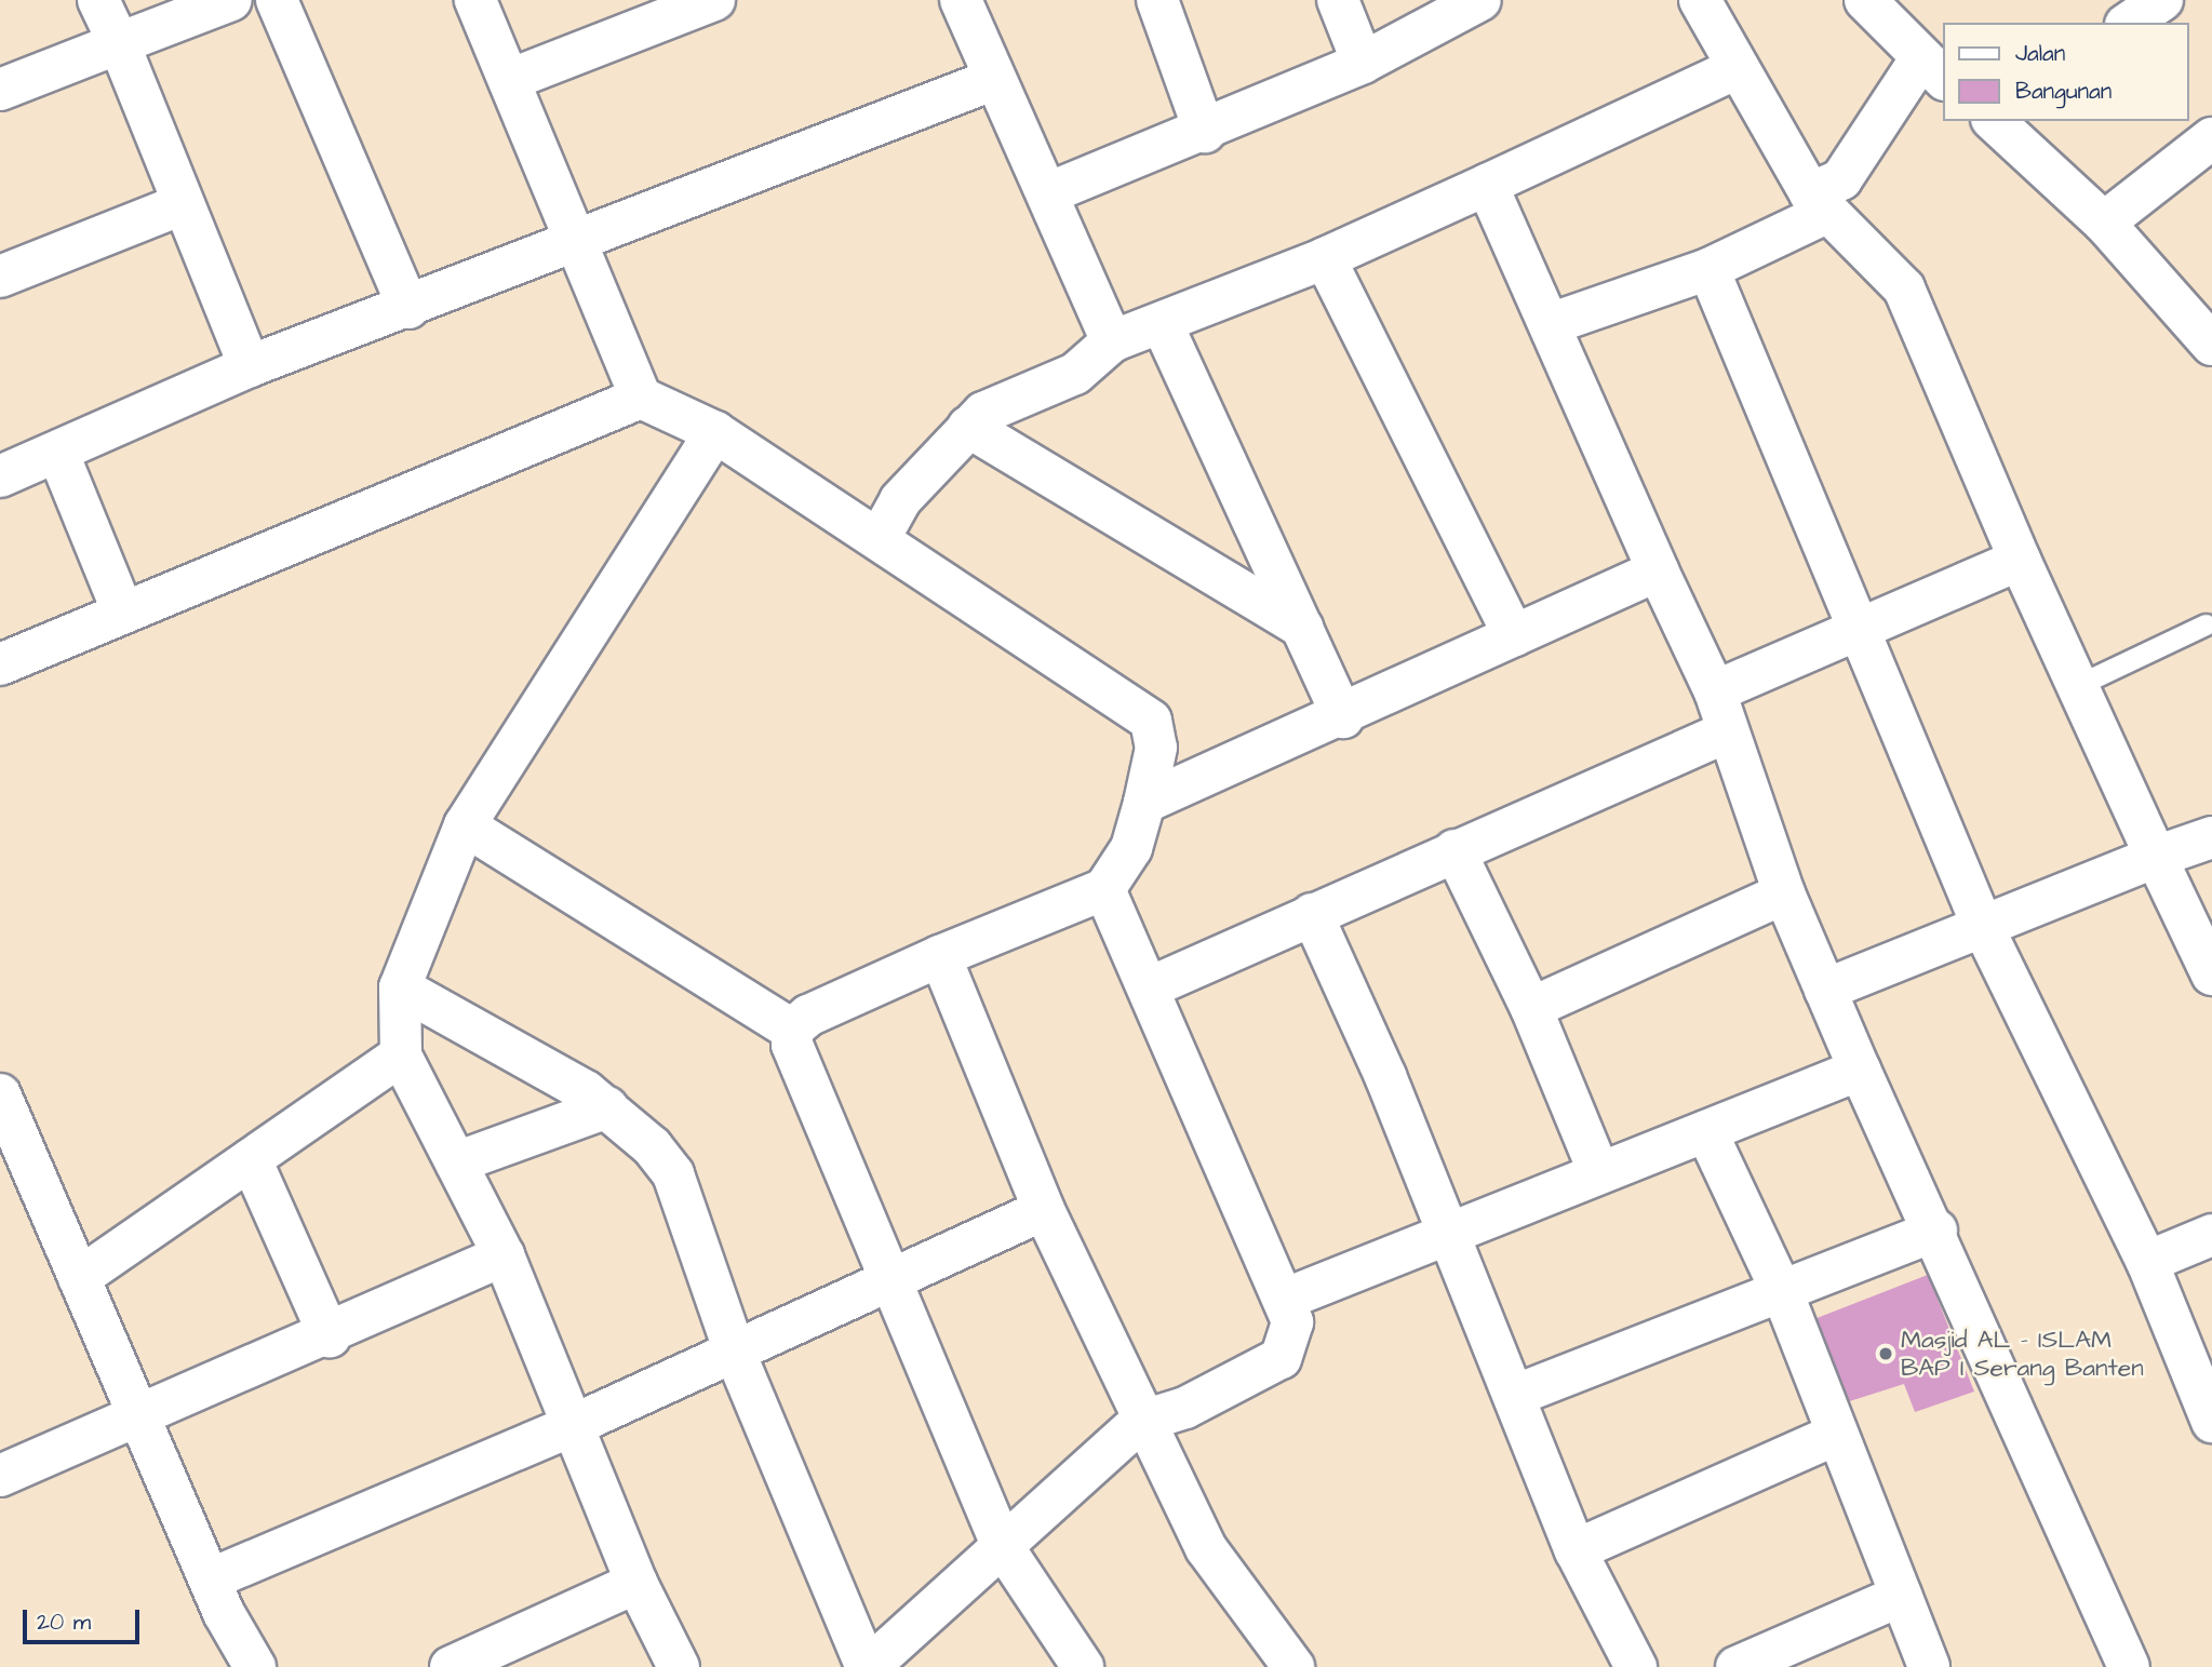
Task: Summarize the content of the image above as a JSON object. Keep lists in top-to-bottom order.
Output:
{
  "places": ["Masjid AL - ISLAM BAP I Serang Banten"],
  "legend": ["Jalan", "Bangunan"],
  "scale_bar": "20 m"
}
